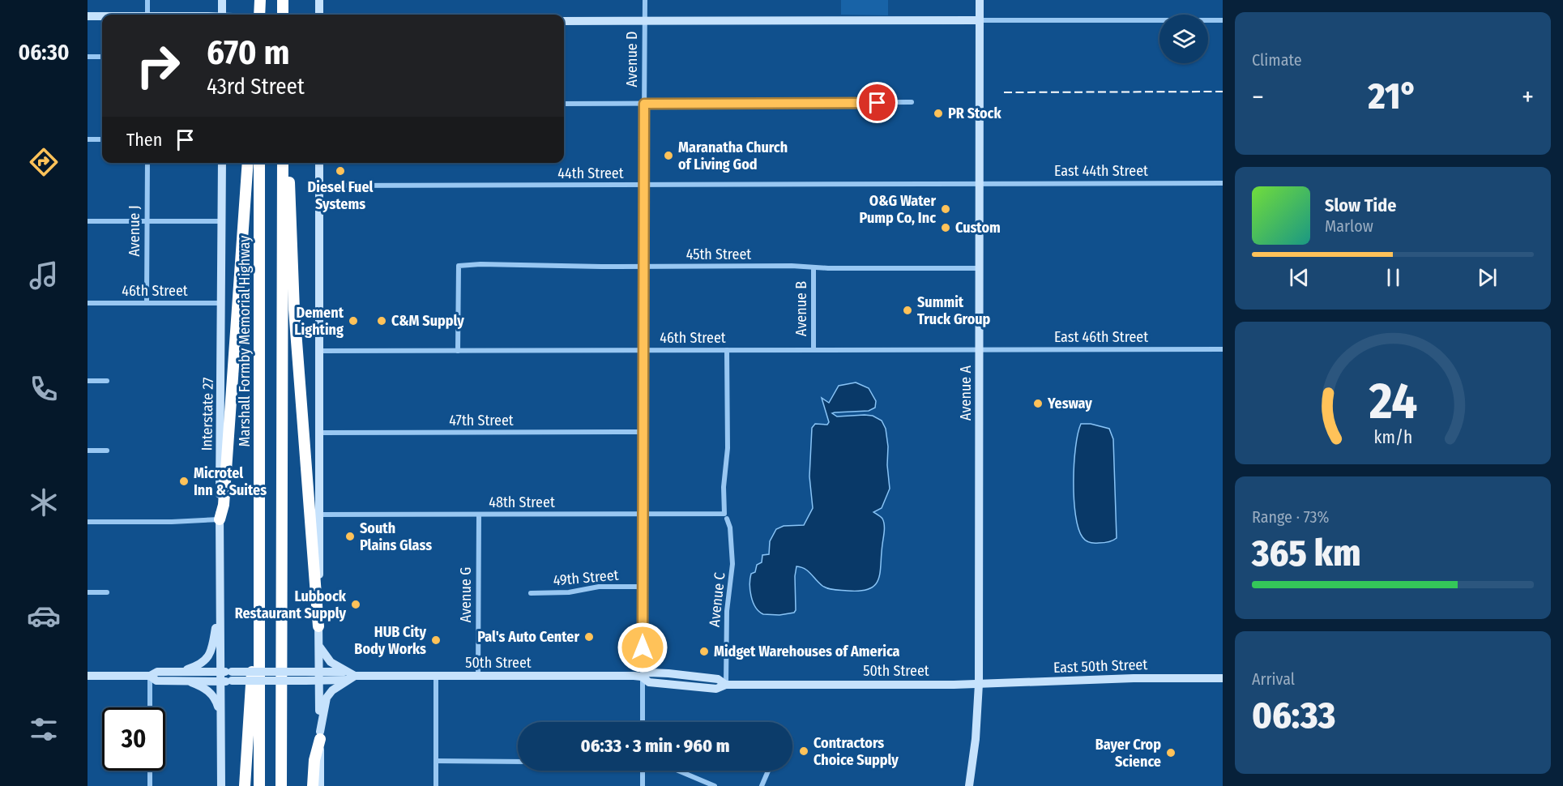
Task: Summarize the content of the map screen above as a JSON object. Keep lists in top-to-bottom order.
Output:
{
  "streets": {
    "highway": ["Marshall Formby Memorial Highway"],
    "main road": [
      "Avenue A",
      "Interstate 27",
      "50th Street",
      "East 50th Street"
    ],
    "street": [
      "Avenue D",
      "East 44th Street",
      "44th Street",
      "Avenue J",
      "45th Street",
      "46th Street",
      "Avenue B",
      "East 46th Street",
      "47th Street",
      "48th Street",
      "49th Street",
      "Avenue G",
      "Avenue C"
    ]
  },
  "crossings": [
    ["Avenue D", "44th Street"],
    ["Avenue D", "45th Street"],
    ["Avenue D", "46th Street"],
    ["Avenue D", "47th Street"],
    ["Avenue D", "48th Street"],
    ["Avenue D", "49th Street"],
    ["Avenue D", "50th Street"],
    ["East 44th Street", "44th Street"],
    ["East 44th Street", "Avenue A"],
    ["44th Street", "Avenue A"],
    ["Avenue J", "46th Street"],
    ["45th Street", "46th Street"],
    ["45th Street", "Avenue B"],
    ["45th Street", "Avenue A"],
    ["46th Street", "Avenue B"],
    ["46th Street", "East 46th Street"],
    ["46th Street", "Avenue A"],
    ["46th Street", "Interstate 27"],
    ["46th Street", "Avenue C"],
    ["East 46th Street", "Avenue A"],
    ["Avenue A", "50th Street"],
    ["Avenue A", "East 50th Street"],
    ["Interstate 27", "50th Street"],
    ["48th Street", "Avenue G"],
    ["48th Street", "Avenue C"],
    ["Avenue G", "50th Street"],
    ["Avenue C", "50th Street"],
    ["50th Street", "East 50th Street"]
  ],
  "places": [
    "PR Stock",
    "Maranatha Church of Living God",
    "Diesel Fuel Systems",
    "O&G Water Pump Co, Inc",
    "Custom",
    "Summit Truck Group",
    "Dement Lighting",
    "C&M Supply",
    "Yesway",
    "Microtel Inn & Suites",
    "South Plains Glass",
    "Lubbock Restaurant Supply",
    "Pal's Auto Center",
    "HUB City Body Works",
    "Midget Warehouses of America",
    "Contractors Choice Supply",
    "Bayer Crop Science"
  ],
  "page": {
    "tabs": "06:30",
    "tile": [
      "Climate",
      ["Range · 73%", "365 km"],
      ["Arrival", "06:33"]
    ],
    "turn": ["670 m", "43rd Street"],
    "heat": ["−", "21°", "+"],
    "then": "Then",
    "song": ["Slow Tide", "Marlow"],
    "limit": "30",
    "trip": "06:33 · 3 min · 960 m",
    "gauge": ["24", "km/h"]
  }
}
